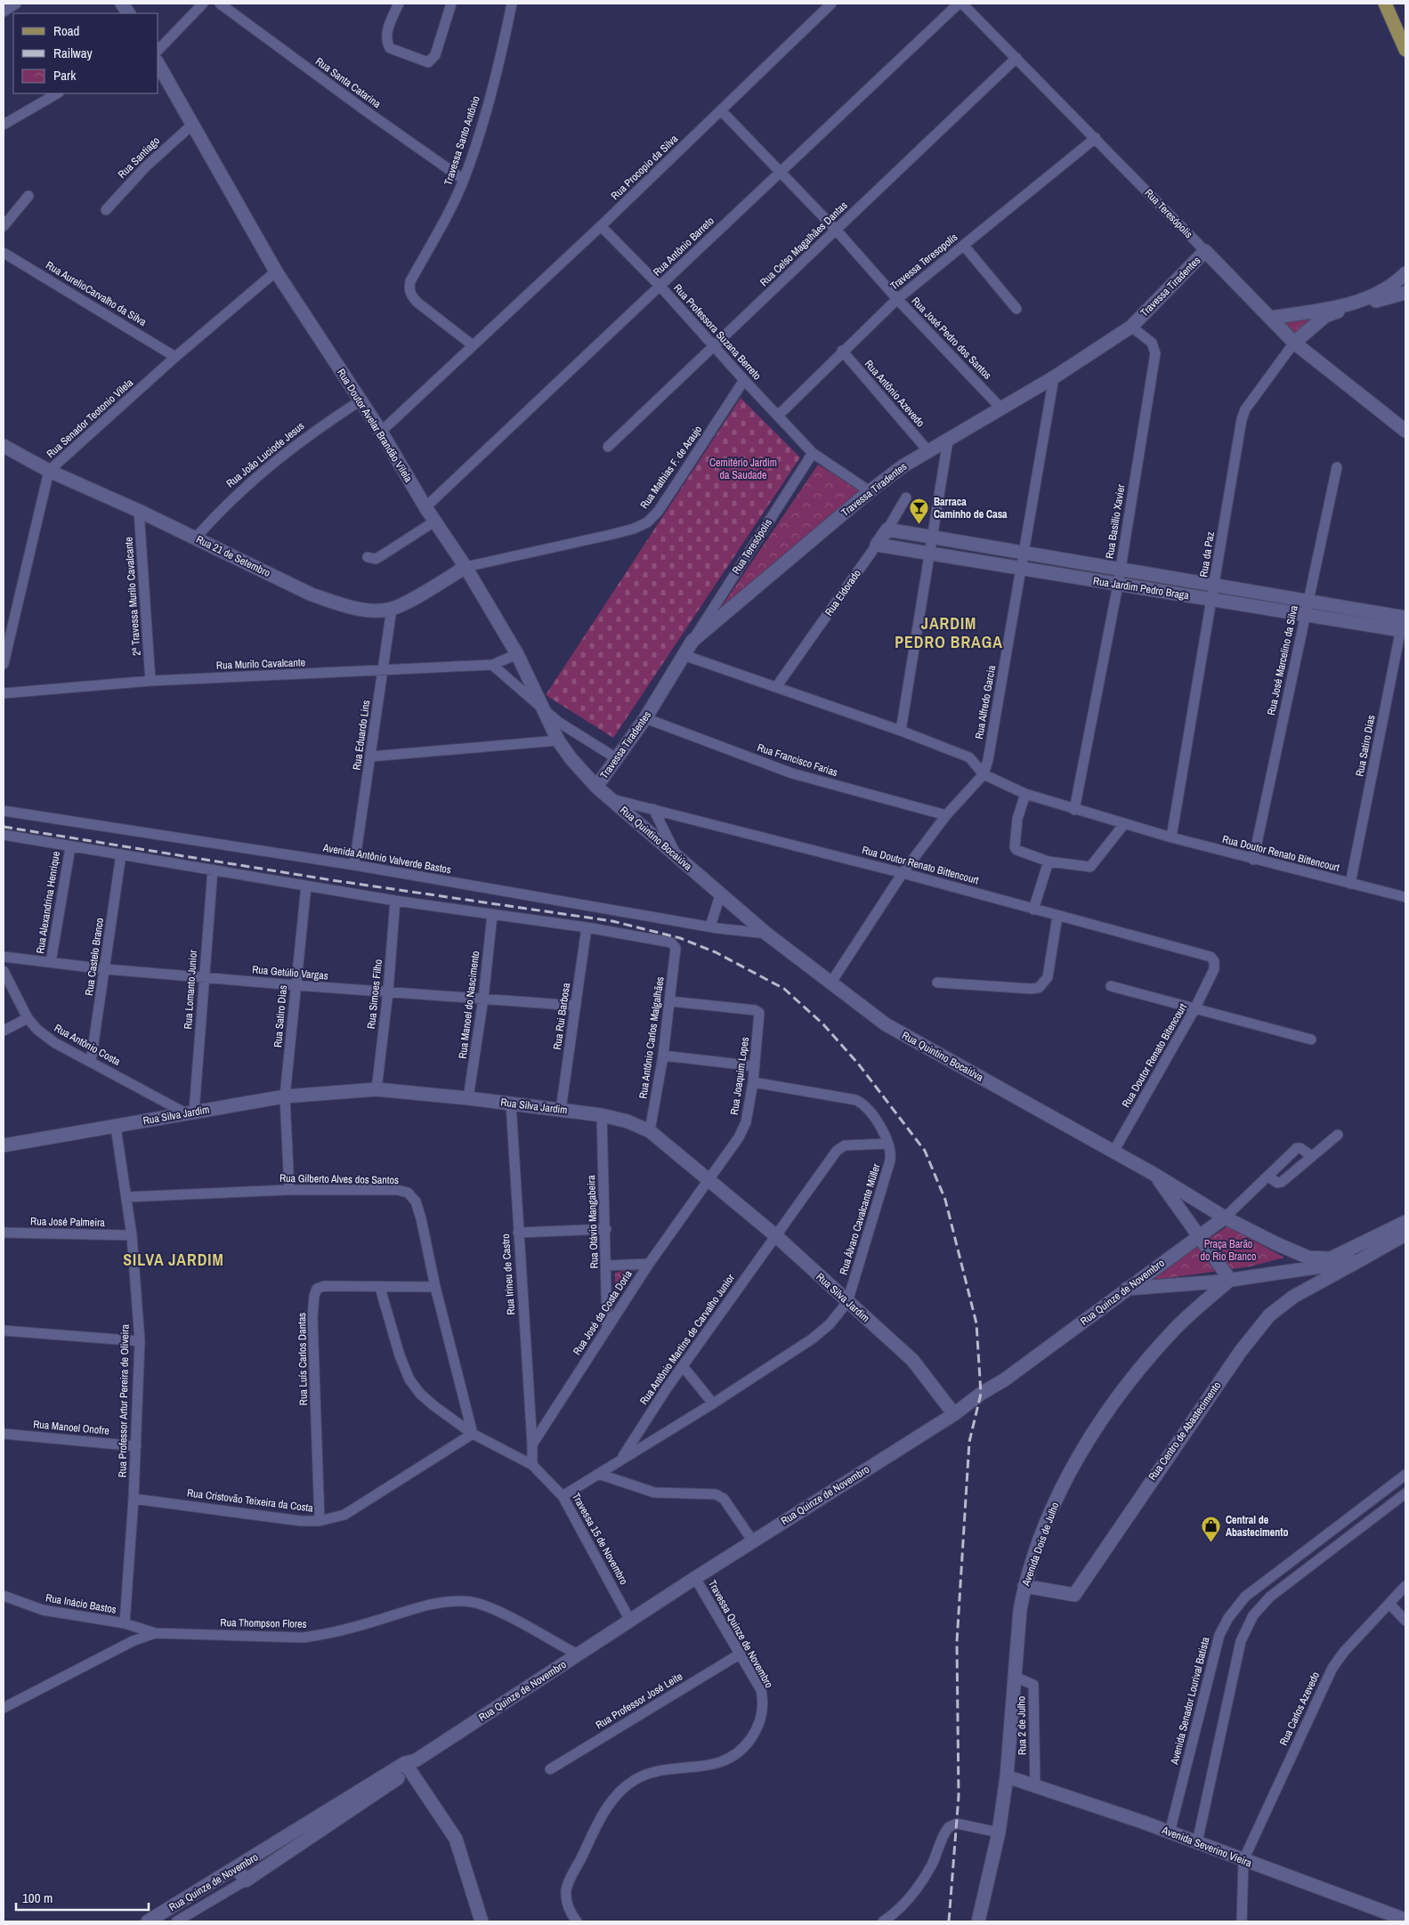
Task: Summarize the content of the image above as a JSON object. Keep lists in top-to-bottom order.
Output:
{
  "streets": {
    "street": [
      "Rua Santa Catarina",
      "Travessa Santo Antônio",
      "Rua Santiago",
      "Rua Procopio da Silva",
      "Rua Teresópolis",
      "Rua Celso Magalhães Dantas",
      "Rua Antônio Barreto",
      "Travessa Teresopolís",
      "Travessa Tiradentes",
      "Rua AurelioCarvalho da Silva",
      "Rua Professora Suzana Berreto",
      "Rua José Pedro dos Santos",
      "Rua Antônio Azevedo",
      "Rua Senador Teotonio Vilela",
      "Rua Doutor Avelar Brandão Vilela",
      "Rua João Luciode Jesus",
      "Rua Mathias F. de Araujo",
      "Rua Basillio Xavier",
      "Rua da Paz",
      "Rua 21 de Setembro",
      "Rua Jardim Pedro Braga",
      "Rua Eldorado",
      "2ª Travessa Murilo Cavalcante",
      "Rua José Marcelino da Silva",
      "Rua Murilo Cavalcante",
      "Rua Alfredo Garcia",
      "Rua Eduardo Lins",
      "Rua Satiro Dias",
      "Rua Francisco Farias",
      "Rua Quintino Bocaiúva",
      "Rua Doutor Renato Bittencourt",
      "Avenida Antônio Valverde Bastos",
      "Rua Alexandrina Henrique",
      "Rua Castelo Branco",
      "Rua Getúlio Vargas",
      "Rua Lomanto Junior",
      "Rua Simoes Filho",
      "Rua Manoel do Nascimento",
      "Rua Rui Barbosa",
      "Rua Antônio Carlos Malgalhães",
      "Rua Antônio Costa",
      "Rua Doutor Renato Bitencourt",
      "Rua Joaquim Lopes",
      "Rua Silva Jardim",
      "Rua Gilberto Alves dos Santos",
      "Rua Álvaro Cavalcante Müller",
      "Rua José Palmeira",
      "Rua Otávio Mangabeira",
      "Rua Irineu de Castro",
      "Rua Quinze de Novembro",
      "Rua José da Costa Doria",
      "Rua Antônio Martins de Carvalho Junior",
      "Rua Luís Carlos Dantas",
      "Rua Professor Artur Pereira de Oliveira",
      "Rua Manoel Onofre",
      "Rua Centro de Abastecimento",
      "Rua Cristovão Teixeira da Costa",
      "Travessa 15 de Novembro",
      "Avenida Dois de Julho",
      "Rua Inácio Bastos",
      "Rua Thompson Flores",
      "Travessa Quinze de Novembro",
      "Rua Professor José Leite",
      "Avenida Senador Lourival Batista",
      "Rua Carlos Azevedo",
      "Rua 2 de Julho",
      "Avenida Severino Vieira"
    ]
  },
  "crossings": [
    ["Rua Santa Catarina", "Travessa Santo Antônio"],
    ["Travessa Santo Antônio", "Rua Procopio da Silva"],
    ["Rua Santiago", "Rua Doutor Avelar Brandão Vilela"],
    ["Rua Procopio da Silva", "Rua Professora Suzana Berreto"],
    ["Rua Procopio da Silva", "Rua José Pedro dos Santos"],
    ["Rua Procopio da Silva", "Rua Doutor Avelar Brandão Vilela"],
    ["Rua Teresópolis", "Rua Celso Magalhães Dantas"],
    ["Rua Teresópolis", "Travessa Teresopolís"],
    ["Rua Teresópolis", "Travessa Tiradentes"],
    ["Rua Teresópolis", "Rua Professora Suzana Berreto"],
    ["Rua Teresópolis", "Rua da Paz"],
    ["Rua Celso Magalhães Dantas", "Rua Professora Suzana Berreto"],
    ["Rua Celso Magalhães Dantas", "Rua José Pedro dos Santos"],
    ["Rua Antônio Barreto", "Rua Professora Suzana Berreto"],
    ["Rua Antônio Barreto", "Rua José Pedro dos Santos"],
    ["Rua Antônio Barreto", "Rua Doutor Avelar Brandão Vilela"],
    ["Travessa Teresopolís", "Rua Professora Suzana Berreto"],
    ["Travessa Teresopolís", "Rua José Pedro dos Santos"],
    ["Travessa Teresopolís", "Rua Antônio Azevedo"],
    ["Travessa Tiradentes", "Rua Professora Suzana Berreto"],
    ["Travessa Tiradentes", "Rua José Pedro dos Santos"],
    ["Travessa Tiradentes", "Rua Antônio Azevedo"],
    ["Travessa Tiradentes", "Rua Doutor Avelar Brandão Vilela"],
    ["Travessa Tiradentes", "Rua Basillio Xavier"],
    ["Travessa Tiradentes", "Rua Alfredo Garcia"],
    ["Travessa Tiradentes", "Rua Francisco Farias"],
    ["Travessa Tiradentes", "Rua Quintino Bocaiúva"],
    ["Rua AurelioCarvalho da Silva", "Rua Senador Teotonio Vilela"],
    ["Rua Professora Suzana Berreto", "Rua Mathias F. de Araujo"],
    ["Rua Senador Teotonio Vilela", "Rua Doutor Avelar Brandão Vilela"],
    ["Rua Senador Teotonio Vilela", "Rua 21 de Setembro"],
    ["Rua Doutor Avelar Brandão Vilela", "Rua João Luciode Jesus"],
    ["Rua Doutor Avelar Brandão Vilela", "Rua Mathias F. de Araujo"],
    ["Rua Doutor Avelar Brandão Vilela", "Rua 21 de Setembro"],
    ["Rua Doutor Avelar Brandão Vilela", "Rua Murilo Cavalcante"],
    ["Rua Doutor Avelar Brandão Vilela", "Rua Quintino Bocaiúva"],
    ["Rua João Luciode Jesus", "Rua 21 de Setembro"],
    ["Rua Mathias F. de Araujo", "Rua 21 de Setembro"],
    ["Rua Basillio Xavier", "Rua Jardim Pedro Braga"],
    ["Rua Basillio Xavier", "Rua Doutor Renato Bittencourt"],
    ["Rua da Paz", "Rua Jardim Pedro Braga"],
    ["Rua da Paz", "Rua Doutor Renato Bittencourt"],
    ["Rua 21 de Setembro", "2ª Travessa Murilo Cavalcante"],
    ["Rua 21 de Setembro", "Rua Eduardo Lins"],
    ["Rua Jardim Pedro Braga", "Rua Eldorado"],
    ["Rua Jardim Pedro Braga", "Rua José Marcelino da Silva"],
    ["Rua Jardim Pedro Braga", "Rua Alfredo Garcia"],
    ["Rua Jardim Pedro Braga", "Rua Satiro Dias"],
    ["2ª Travessa Murilo Cavalcante", "Rua Murilo Cavalcante"],
    ["Rua José Marcelino da Silva", "Rua Doutor Renato Bittencourt"],
    ["Rua Murilo Cavalcante", "Rua Eduardo Lins"],
    ["Rua Alfredo Garcia", "Rua Francisco Farias"],
    ["Rua Alfredo Garcia", "Rua Quintino Bocaiúva"],
    ["Rua Alfredo Garcia", "Rua Doutor Renato Bittencourt"],
    ["Rua Eduardo Lins", "Avenida Antônio Valverde Bastos"],
    ["Rua Satiro Dias", "Rua Doutor Renato Bittencourt"],
    ["Rua Satiro Dias", "Rua Getúlio Vargas"],
    ["Rua Satiro Dias", "Rua Silva Jardim"],
    ["Rua Satiro Dias", "Rua Gilberto Alves dos Santos"],
    ["Rua Quintino Bocaiúva", "Rua Doutor Renato Bittencourt"],
    ["Rua Quintino Bocaiúva", "Avenida Antônio Valverde Bastos"],
    ["Rua Quintino Bocaiúva", "Rua Doutor Renato Bitencourt"],
    ["Rua Quintino Bocaiúva", "Rua Quinze de Novembro"],
    ["Rua Doutor Renato Bittencourt", "Rua Doutor Renato Bitencourt"],
    ["Rua Alexandrina Henrique", "Rua Getúlio Vargas"],
    ["Rua Castelo Branco", "Rua Getúlio Vargas"],
    ["Rua Castelo Branco", "Rua Antônio Costa"],
    ["Rua Getúlio Vargas", "Rua Lomanto Junior"],
    ["Rua Getúlio Vargas", "Rua Simoes Filho"],
    ["Rua Getúlio Vargas", "Rua Manoel do Nascimento"],
    ["Rua Getúlio Vargas", "Rua Rui Barbosa"],
    ["Rua Lomanto Junior", "Rua Antônio Costa"],
    ["Rua Lomanto Junior", "Rua Silva Jardim"],
    ["Rua Simoes Filho", "Rua Silva Jardim"],
    ["Rua Manoel do Nascimento", "Rua Silva Jardim"],
    ["Rua Rui Barbosa", "Rua Antônio Carlos Malgalhães"],
    ["Rua Rui Barbosa", "Rua Silva Jardim"],
    ["Rua Antônio Carlos Malgalhães", "Rua Joaquim Lopes"],
    ["Rua Antônio Carlos Malgalhães", "Rua Silva Jardim"],
    ["Rua Antônio Costa", "Rua Silva Jardim"],
    ["Rua Joaquim Lopes", "Rua Silva Jardim"],
    ["Rua Joaquim Lopes", "Rua Álvaro Cavalcante Müller"],
    ["Rua Joaquim Lopes", "Rua José da Costa Doria"],
    ["Rua Silva Jardim", "Rua Álvaro Cavalcante Müller"],
    ["Rua Silva Jardim", "Rua Otávio Mangabeira"],
    ["Rua Silva Jardim", "Rua Irineu de Castro"],
    ["Rua Silva Jardim", "Rua Quinze de Novembro"],
    ["Rua Silva Jardim", "Rua José da Costa Doria"],
    ["Rua Silva Jardim", "Rua Antônio Martins de Carvalho Junior"],
    ["Rua Silva Jardim", "Rua Professor Artur Pereira de Oliveira"],
    ["Rua Gilberto Alves dos Santos", "Rua Luís Carlos Dantas"],
    ["Rua Gilberto Alves dos Santos", "Rua Professor Artur Pereira de Oliveira"],
    ["Rua Gilberto Alves dos Santos", "Rua Cristovão Teixeira da Costa"],
    ["Rua Gilberto Alves dos Santos", "Travessa 15 de Novembro"],
    ["Rua Álvaro Cavalcante Müller", "Rua Antônio Martins de Carvalho Junior"],
    ["Rua Álvaro Cavalcante Müller", "Travessa 15 de Novembro"],
    ["Rua José Palmeira", "Rua Professor Artur Pereira de Oliveira"],
    ["Rua Otávio Mangabeira", "Rua José da Costa Doria"],
    ["Rua Irineu de Castro", "Rua José da Costa Doria"],
    ["Rua Quinze de Novembro", "Travessa 15 de Novembro"],
    ["Rua Quinze de Novembro", "Rua Thompson Flores"],
    ["Rua Quinze de Novembro", "Travessa Quinze de Novembro"],
    ["Rua Luís Carlos Dantas", "Rua Cristovão Teixeira da Costa"],
    ["Rua Luís Carlos Dantas", "Travessa 15 de Novembro"],
    ["Rua Professor Artur Pereira de Oliveira", "Rua Manoel Onofre"],
    ["Rua Professor Artur Pereira de Oliveira", "Rua Cristovão Teixeira da Costa"],
    ["Rua Professor Artur Pereira de Oliveira", "Rua Inácio Bastos"],
    ["Rua Centro de Abastecimento", "Avenida Dois de Julho"],
    ["Rua Cristovão Teixeira da Costa", "Travessa 15 de Novembro"],
    ["Avenida Dois de Julho", "Rua 2 de Julho"],
    ["Avenida Dois de Julho", "Avenida Severino Vieira"],
    ["Rua Inácio Bastos", "Rua Thompson Flores"],
    ["Travessa Quinze de Novembro", "Rua Professor José Leite"],
    ["Avenida Senador Lourival Batista", "Avenida Severino Vieira"],
    ["Rua Carlos Azevedo", "Avenida Severino Vieira"],
    ["Rua 2 de Julho", "Avenida Severino Vieira"]
  ],
  "districts": ["JARDIM PEDRO BRAGA", "SILVA JARDIM"],
  "parks": ["Cemitério Jardim da Saudade", "Praça Barão do Rio Branco"],
  "places": {
    "bar": ["Barraca Caminho de Casa"],
    "shop": ["Central de Abastecimento"]
  },
  "legend": ["Road", "Railway", "Park"],
  "scale_bar": "100 m"
}
